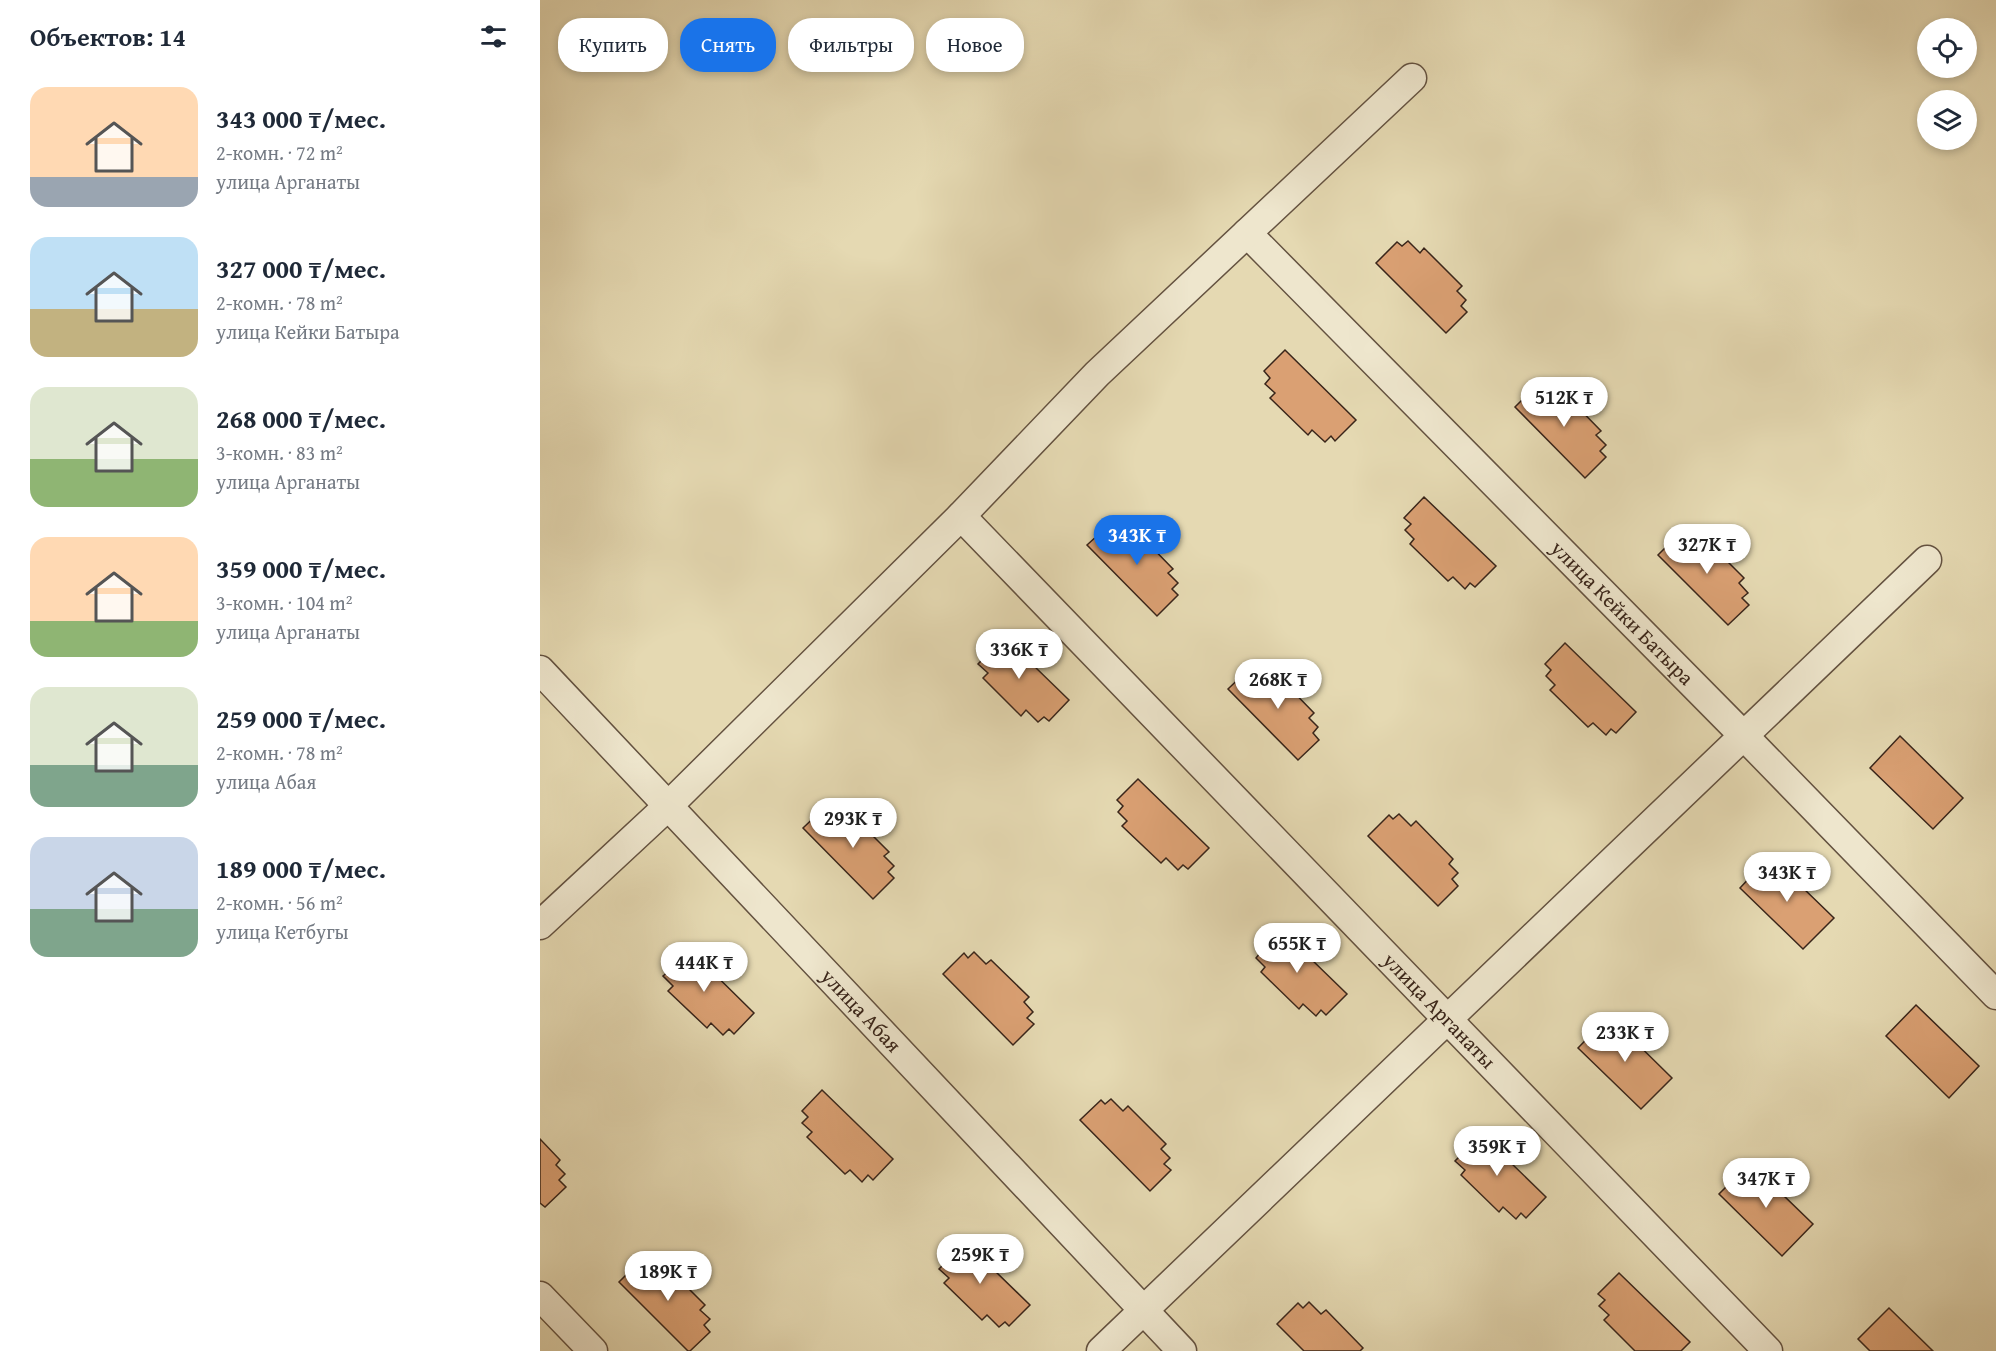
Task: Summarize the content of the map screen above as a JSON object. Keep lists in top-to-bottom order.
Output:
{
  "streets": {
    "street": ["улица Кейки Батыра", "улица Арганаты", "улица Абая"]
  },
  "page": {
    "heading": "Объектов: 14",
    "chip": [
      "Купить",
      "Снять",
      "Фильтры",
      "Новое"
    ],
    "list": [
      {
        "name": "343 000 ₸/мес.",
        "note": "2-комн. · 72 m² · улица Арганаты"
      },
      {
        "name": "327 000 ₸/мес.",
        "note": "2-комн. · 78 m² · улица Кейки Батыра"
      },
      {
        "name": "268 000 ₸/мес.",
        "note": "3-комн. · 83 m² · улица Арганаты"
      },
      {
        "name": "359 000 ₸/мес.",
        "note": "3-комн. · 104 m² · улица Арганаты"
      },
      {
        "name": "259 000 ₸/мес.",
        "note": "2-комн. · 78 m² · улица Абая"
      },
      {
        "name": "189 000 ₸/мес.",
        "note": "2-комн. · 56 m² · улица Кетбугы"
      }
    ],
    "price": [
      "512K ₸",
      "343K ₸",
      "327K ₸",
      "336K ₸",
      "268K ₸",
      "293K ₸",
      "343K ₸",
      "655K ₸",
      "444K ₸",
      "233K ₸",
      "359K ₸",
      "347K ₸",
      "259K ₸",
      "189K ₸"
    ]
  }
}
